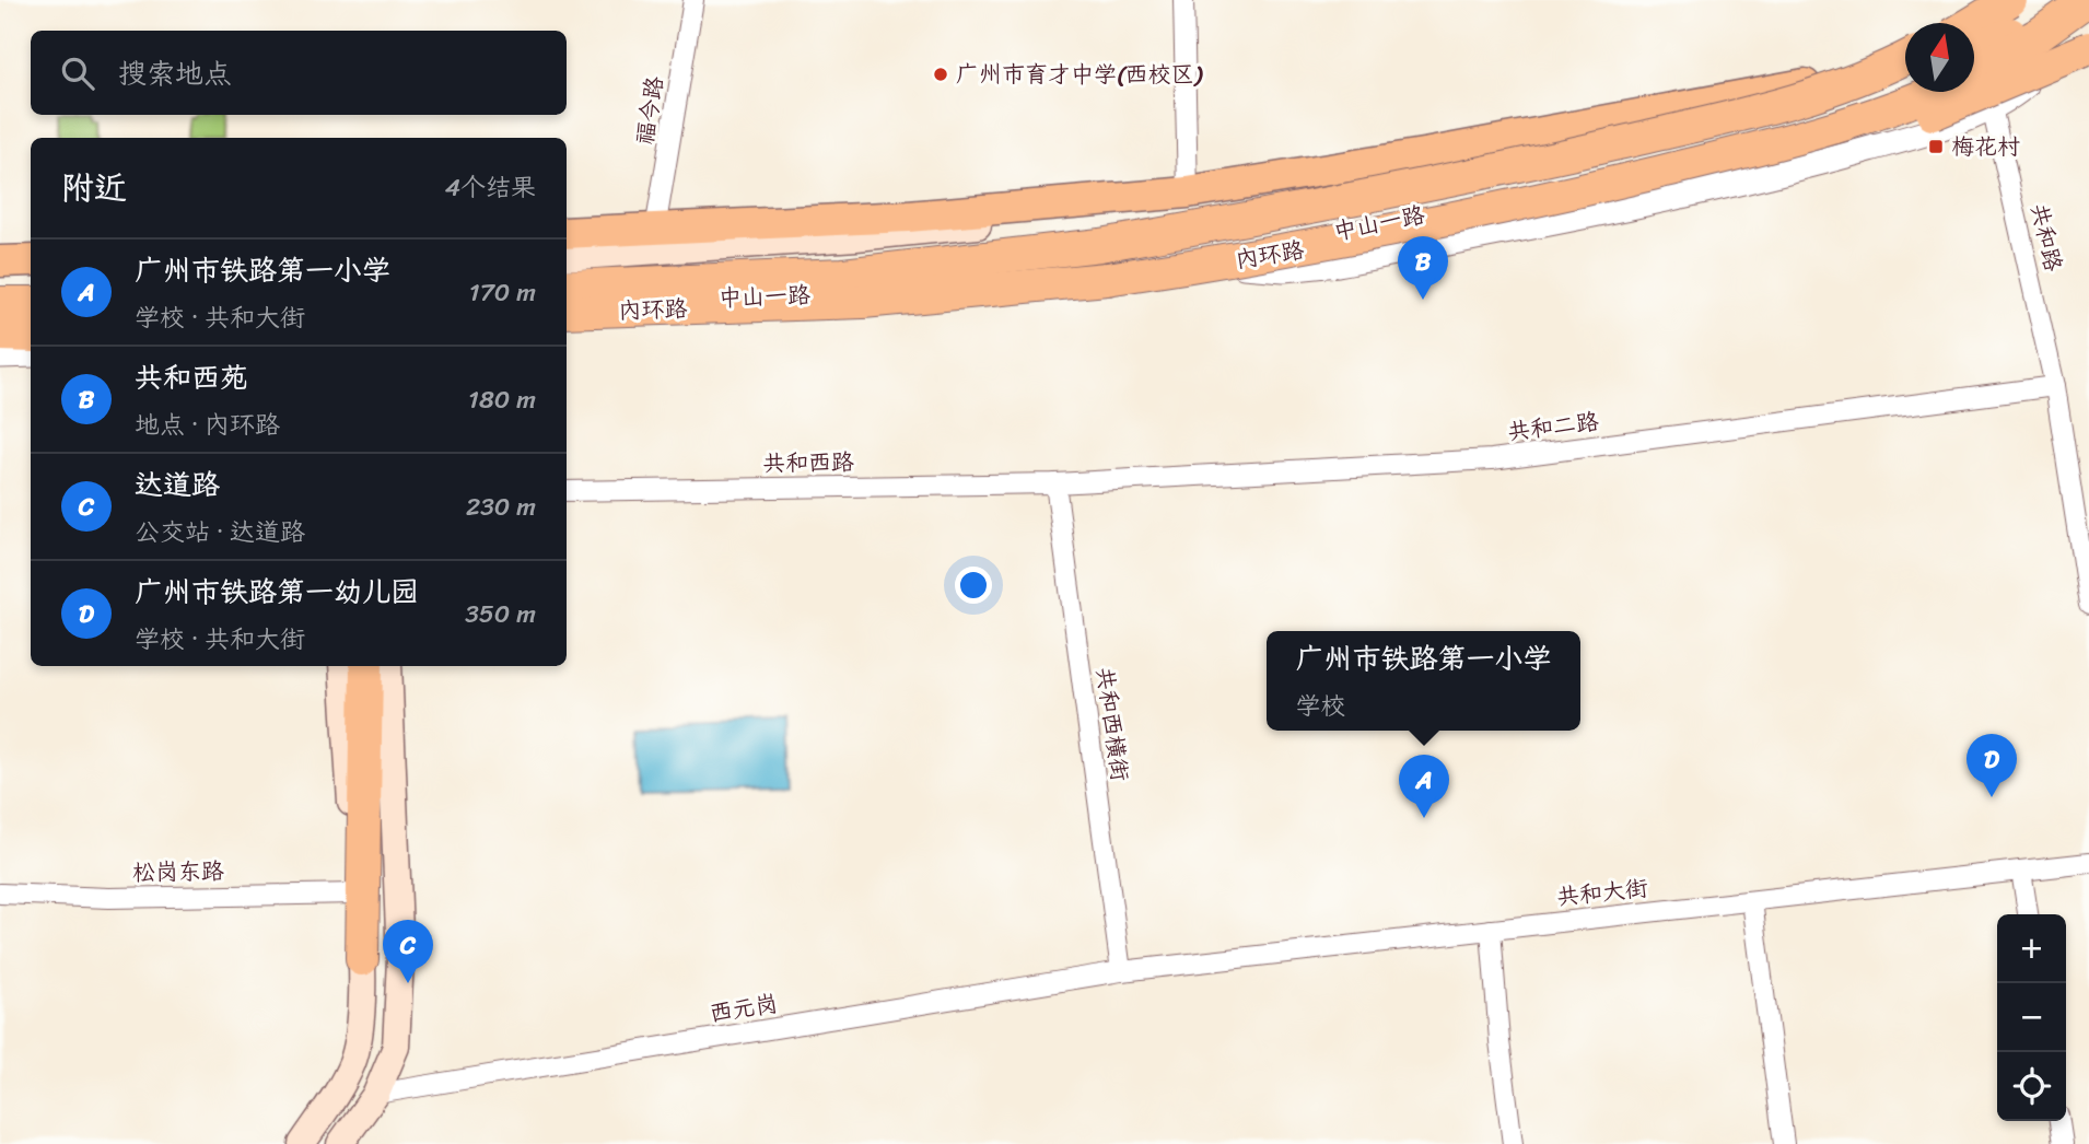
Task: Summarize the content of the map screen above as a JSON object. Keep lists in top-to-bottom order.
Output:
{
  "streets": {
    "highway": ["内环路"],
    "main road": ["中山一路"],
    "street": [
      "福今路",
      "共和路",
      "共和二路",
      "共和西路",
      "共和西横街",
      "松岗东路",
      "共和大街",
      "西元岗"
    ]
  },
  "crossings": [
    ["共和路", "共和二路"],
    ["共和二路", "共和西路"],
    ["共和二路", "共和西横街"],
    ["共和西路", "共和西横街"],
    ["共和西横街", "共和大街"],
    ["共和西横街", "西元岗"],
    ["共和大街", "西元岗"]
  ],
  "places": {
    "other": ["广州市育才中学(西校区)"],
    "transit": ["梅花村"]
  },
  "north": "top",
  "page": {
    "search": "搜索地点",
    "heading": ["附近", "4个结果"],
    "pins": [
      "B",
      "D",
      "A",
      "C"
    ],
    "list": [
      {
        "mark": "A",
        "name": "广州市铁路第一小学",
        "note": "学校 · 共和大街",
        "value": "170 m"
      },
      {
        "mark": "B",
        "name": "共和西苑",
        "note": "地点 · 内环路",
        "value": "180 m"
      },
      {
        "mark": "C",
        "name": "达道路",
        "note": "公交站 · 达道路",
        "value": "230 m"
      },
      {
        "mark": "D",
        "name": "广州市铁路第一幼儿园",
        "note": "学校 · 共和大街",
        "value": "350 m"
      }
    ],
    "popup": ["广州市铁路第一小学", "学校"],
    "map_buttons": ["+", "−"]
  }
}
